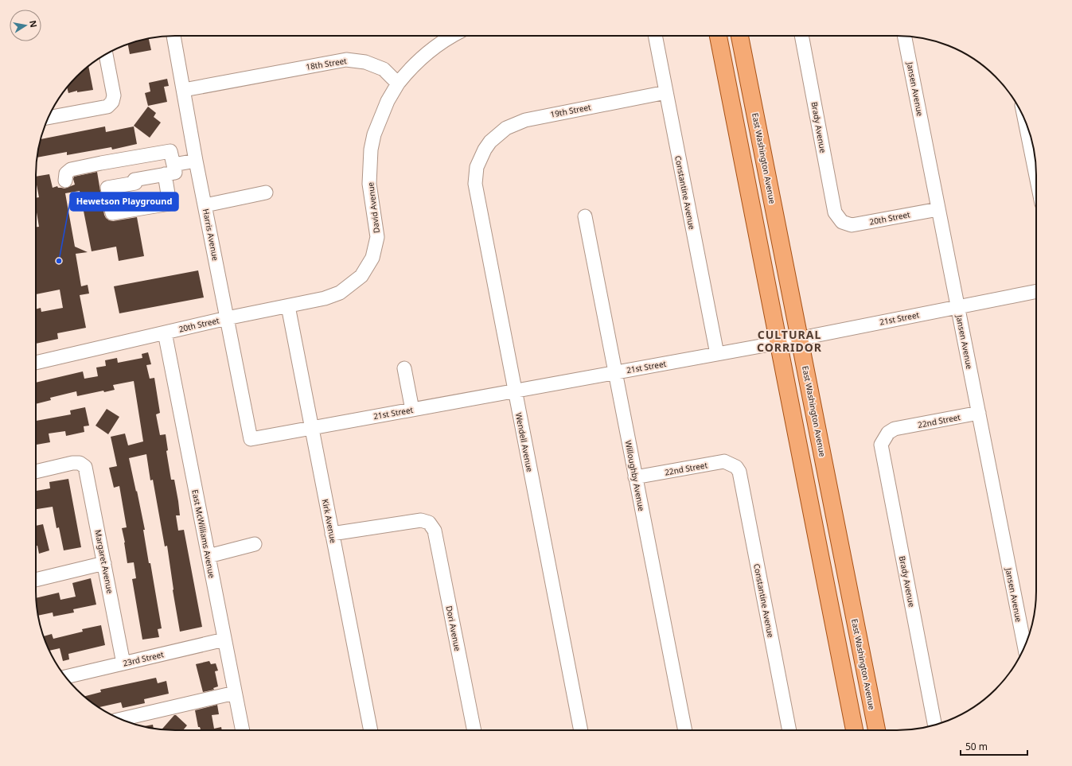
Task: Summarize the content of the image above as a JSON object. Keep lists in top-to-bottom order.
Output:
{
  "streets": {
    "main road": ["East Washington Avenue"],
    "street": [
      "18th Street",
      "Jansen Avenue",
      "19th Street",
      "Brady Avenue",
      "Constantine Avenue",
      "David Avenue",
      "20th Street",
      "Harris Avenue",
      "21st Street",
      "22nd Street",
      "Wendell Avenue",
      "Willoughby Avenue",
      "Kirk Avenue",
      "East McWilliams Avenue",
      "Margaret Avenue",
      "Dori Avenue",
      "23rd Street"
    ]
  },
  "crossings": [
    ["18th Street", "David Avenue"],
    ["18th Street", "Harris Avenue"],
    ["Jansen Avenue", "20th Street"],
    ["Jansen Avenue", "21st Street"],
    ["Jansen Avenue", "22nd Street"],
    ["19th Street", "Constantine Avenue"],
    ["19th Street", "Wendell Avenue"],
    ["Brady Avenue", "20th Street"],
    ["Brady Avenue", "22nd Street"],
    ["East Washington Avenue", "21st Street"],
    ["Constantine Avenue", "21st Street"],
    ["Constantine Avenue", "22nd Street"],
    ["David Avenue", "20th Street"],
    ["20th Street", "Harris Avenue"],
    ["20th Street", "Kirk Avenue"],
    ["20th Street", "East McWilliams Avenue"],
    ["Harris Avenue", "21st Street"],
    ["21st Street", "Wendell Avenue"],
    ["21st Street", "Willoughby Avenue"],
    ["21st Street", "Kirk Avenue"],
    ["22nd Street", "Willoughby Avenue"],
    ["Kirk Avenue", "Dori Avenue"],
    ["East McWilliams Avenue", "23rd Street"],
    ["Margaret Avenue", "23rd Street"]
  ],
  "districts": ["CULTURAL CORRIDOR"],
  "places": ["Hewetson Playground"],
  "scale_bar": "50 m",
  "north": "right"
}
